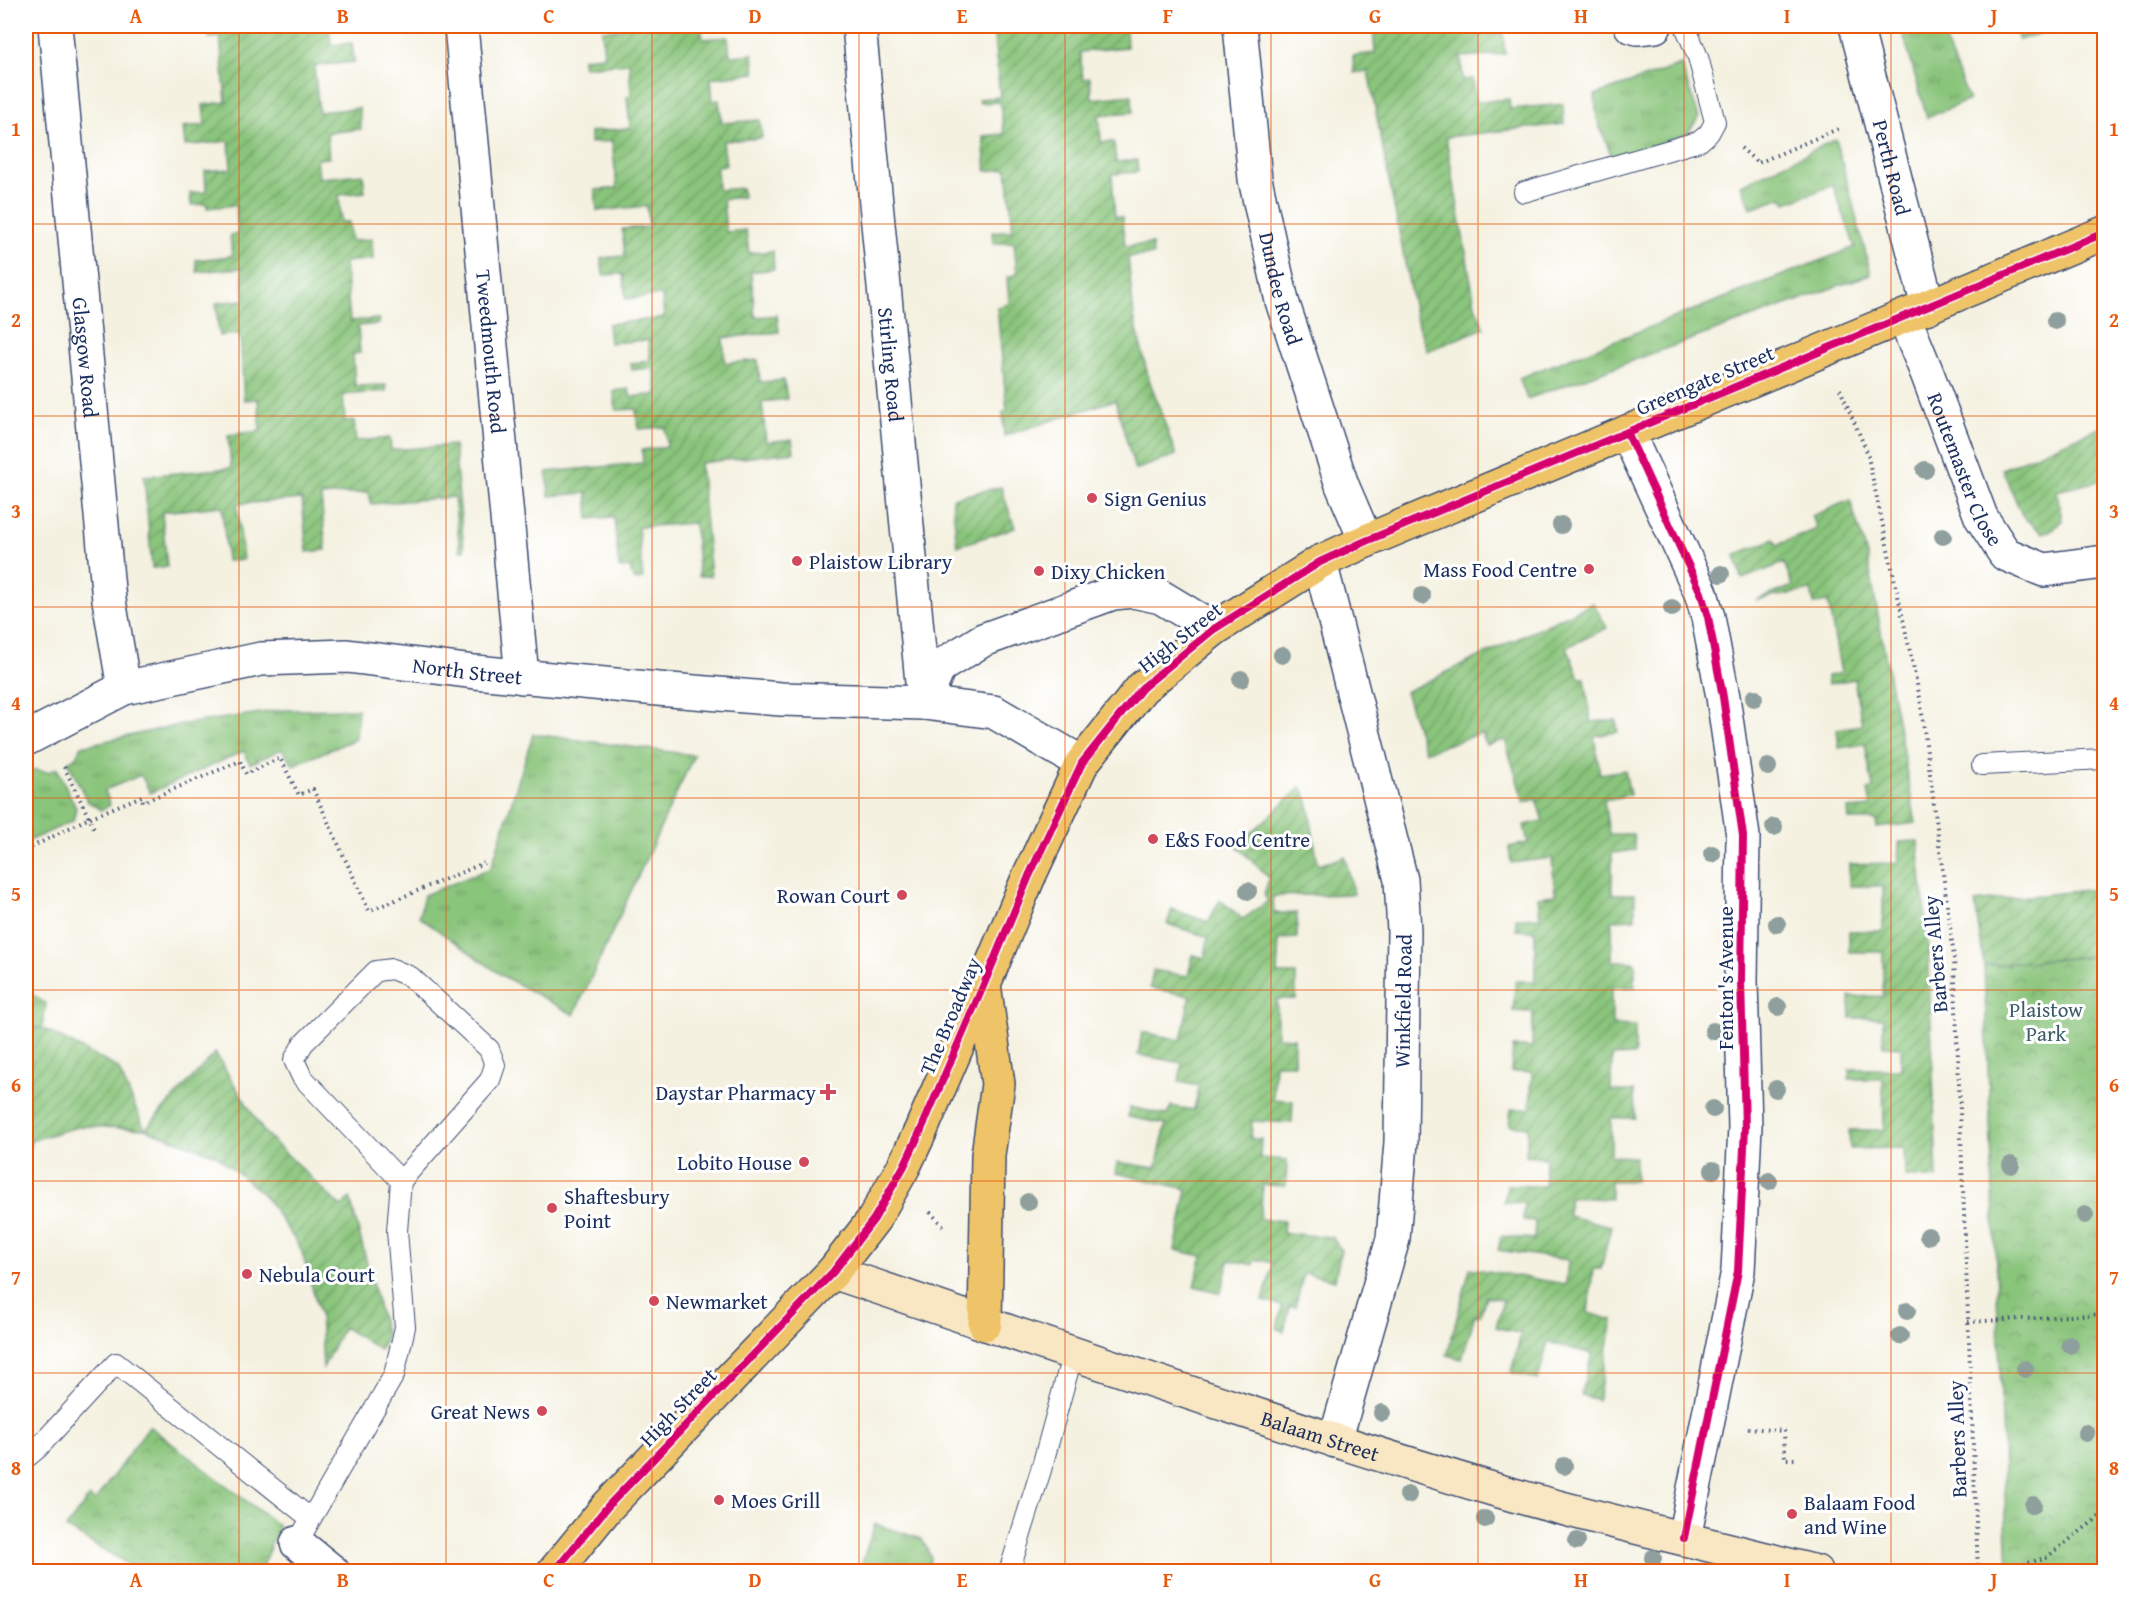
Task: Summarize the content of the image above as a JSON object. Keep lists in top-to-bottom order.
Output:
{
  "streets": {
    "main road": [
      "Greengate Street",
      "High Street",
      "The Broadway",
      "Balaam Street"
    ],
    "street": [
      "Perth Road",
      "Dundee Road",
      "Tweedmouth Road",
      "Glasgow Road",
      "Stirling Road",
      "Routemaster Close",
      "North Street",
      "Fenton's Avenue",
      "Winkfield Road"
    ],
    "path": ["Barbers Alley"]
  },
  "crossings": [
    ["Perth Road", "Greengate Street"],
    ["Perth Road", "Routemaster Close"],
    ["Dundee Road", "Greengate Street"],
    ["Tweedmouth Road", "North Street"],
    ["Glasgow Road", "North Street"],
    ["Stirling Road", "High Street"],
    ["Stirling Road", "North Street"],
    ["Greengate Street", "Routemaster Close"],
    ["Greengate Street", "High Street"],
    ["Greengate Street", "Barbers Alley"],
    ["Greengate Street", "Fenton's Avenue"],
    ["Greengate Street", "Winkfield Road"],
    ["High Street", "North Street"],
    ["High Street", "Winkfield Road"],
    ["High Street", "The Broadway"],
    ["High Street", "Balaam Street"],
    ["North Street", "The Broadway"],
    ["Fenton's Avenue", "Balaam Street"],
    ["Winkfield Road", "Balaam Street"],
    ["The Broadway", "Balaam Street"]
  ],
  "parks": ["Plaistow Park"],
  "places": {
    "other": [
      "Sign Genius",
      "Plaistow Library",
      "Mass Food Centre",
      "Dixy Chicken",
      "E&S Food Centre",
      "Rowan Court",
      "Lobito House",
      "Shaftesbury Point",
      "Nebula Court",
      "Newmarket",
      "Great News",
      "Moes Grill",
      "Balaam Food and Wine"
    ],
    "health": ["Daystar Pharmacy"]
  },
  "grid": {
    "columns": [
      "A",
      "B",
      "C",
      "D",
      "E",
      "F",
      "G",
      "H",
      "I",
      "J"
    ],
    "rows": [
      "1",
      "2",
      "3",
      "4",
      "5",
      "6",
      "7",
      "8"
    ]
  }
}
